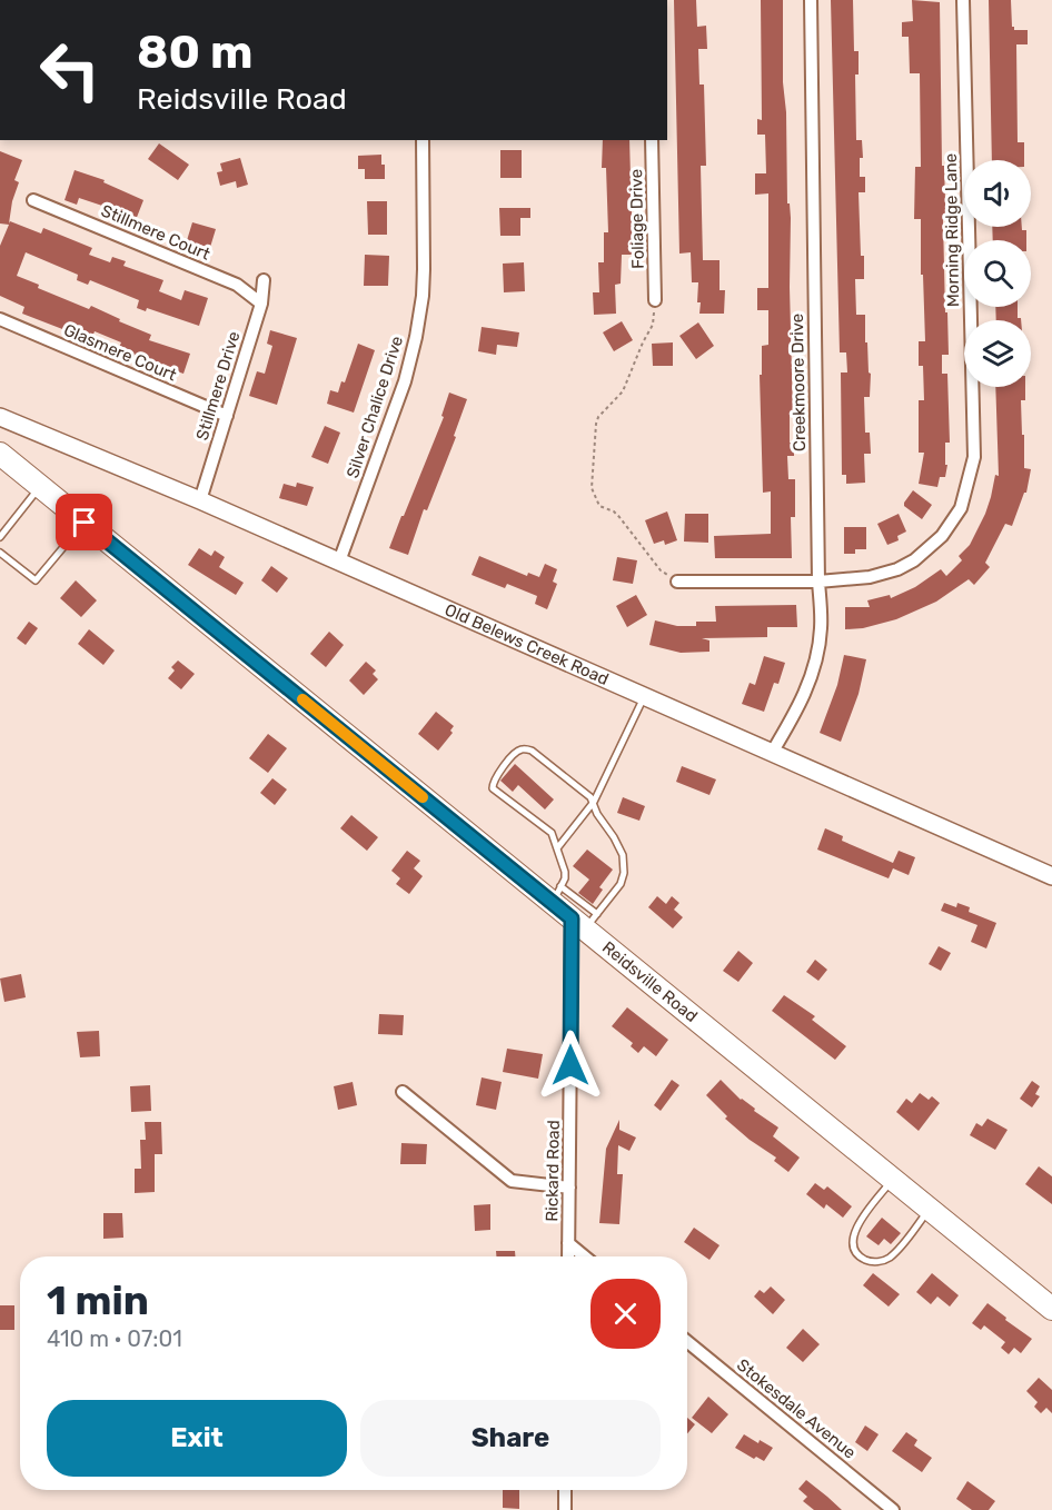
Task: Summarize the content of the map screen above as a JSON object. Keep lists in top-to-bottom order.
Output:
{
  "streets": {
    "highway": ["Reidsville Road"],
    "street": [
      "Foliage Drive",
      "Morning Ridge Lane",
      "Stillmere Court",
      "Glasmere Court",
      "Creekmoore Drive",
      "Stillmere Drive",
      "Silver Chalice Drive",
      "Old Belews Creek Road",
      "Rickard Road",
      "Stokesdale Avenue"
    ]
  },
  "crossings": [
    ["Morning Ridge Lane", "Creekmoore Drive"],
    ["Stillmere Court", "Stillmere Drive"],
    ["Glasmere Court", "Stillmere Drive"],
    ["Creekmoore Drive", "Old Belews Creek Road"],
    ["Stillmere Drive", "Old Belews Creek Road"],
    ["Silver Chalice Drive", "Old Belews Creek Road"],
    ["Reidsville Road", "Rickard Road"]
  ],
  "page": {
    "turn": ["80 m", "Reidsville Road"],
    "heading": ["1 min", "410 m · 07:01"],
    "buttons": ["Exit", "Share"]
  }
}
